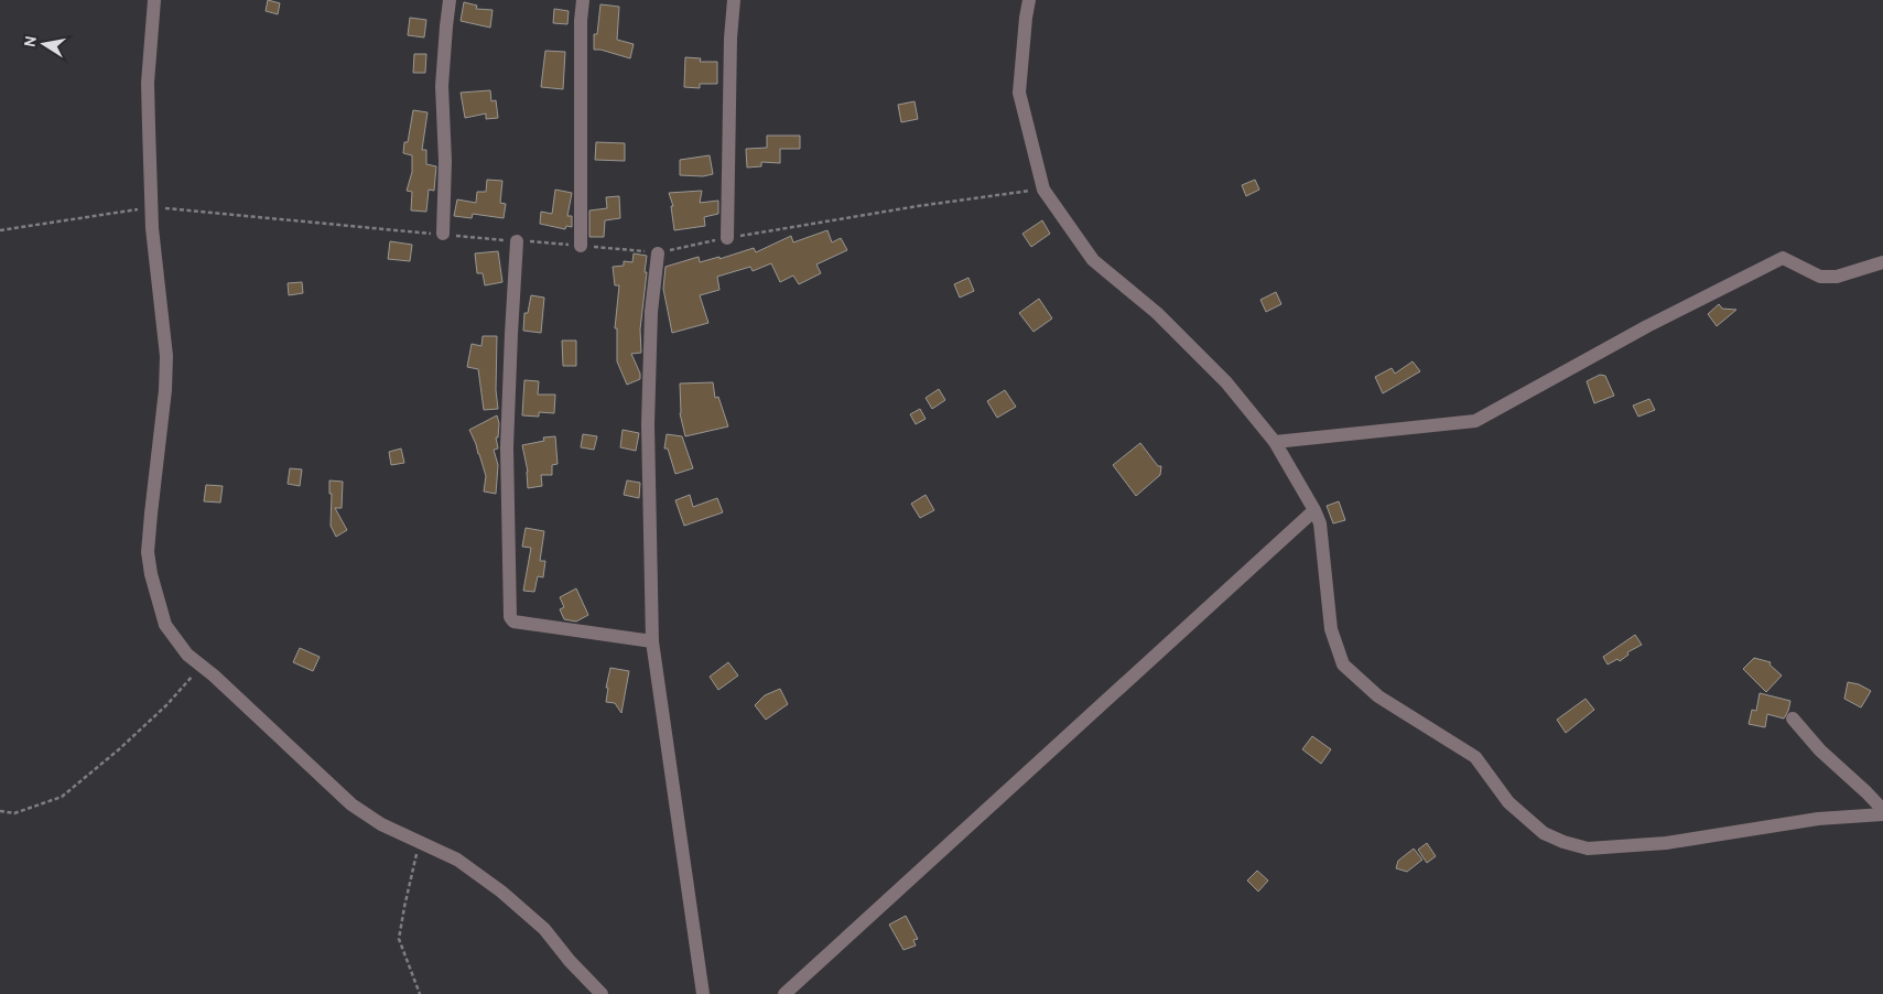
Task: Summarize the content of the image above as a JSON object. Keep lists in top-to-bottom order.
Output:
{
  "north": "left"
}
